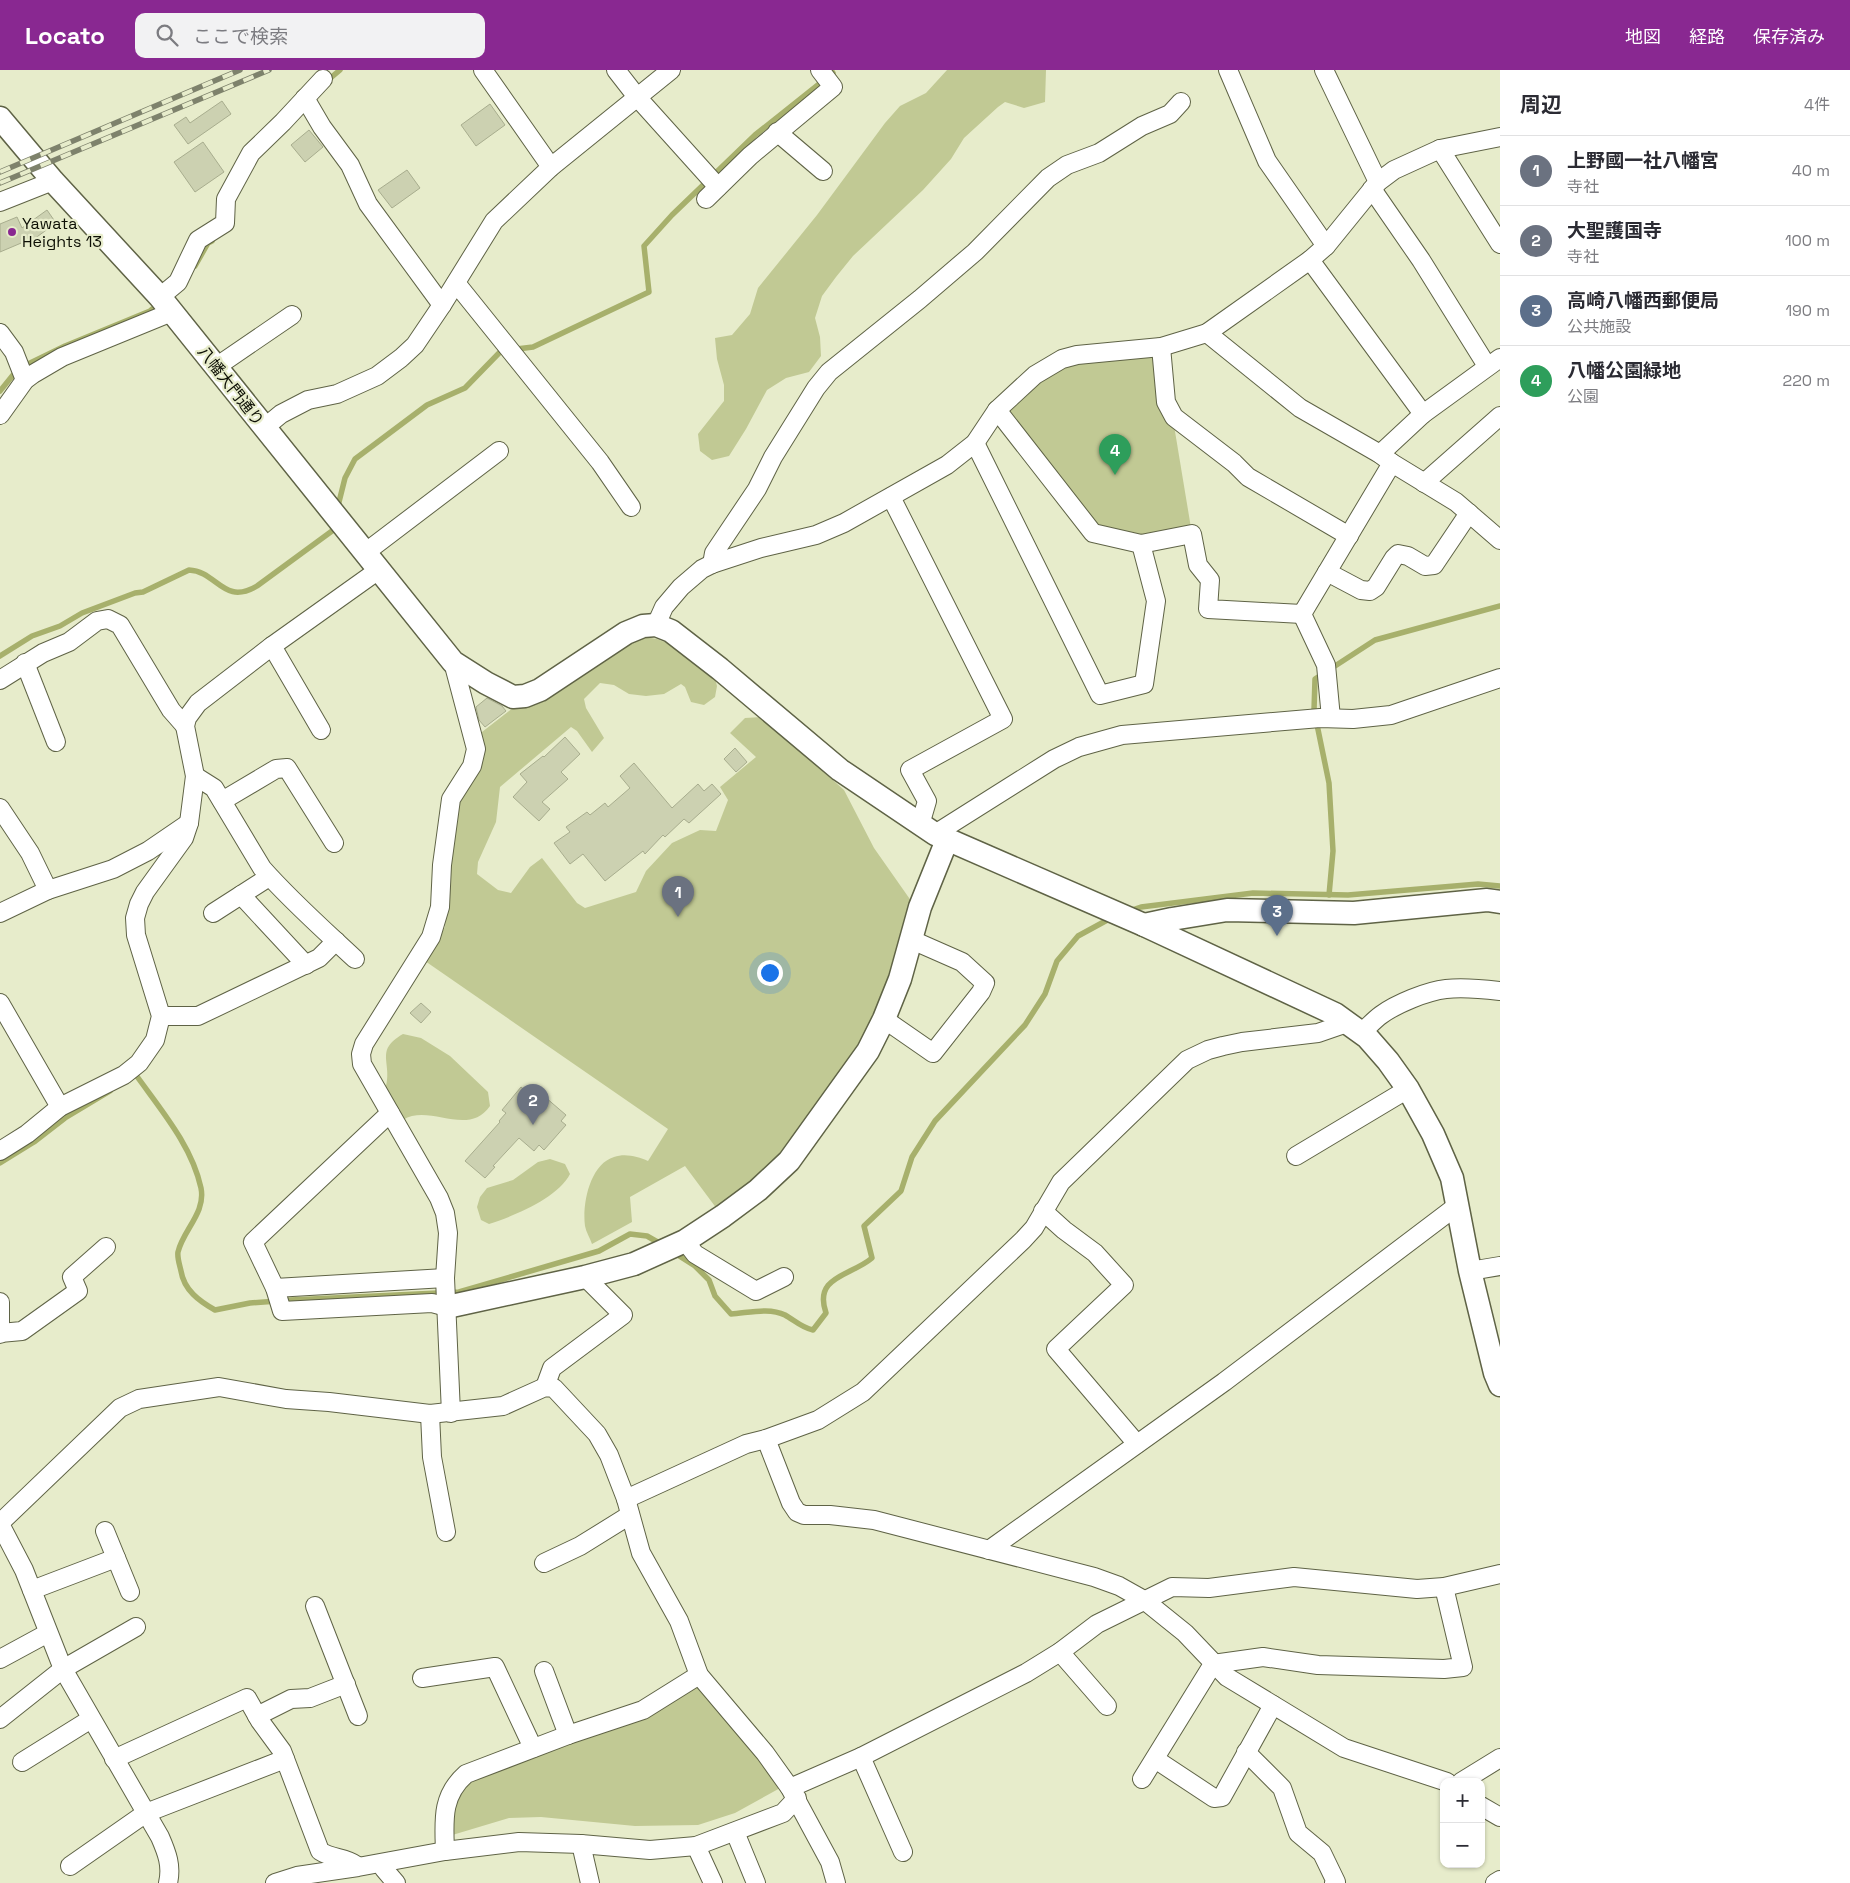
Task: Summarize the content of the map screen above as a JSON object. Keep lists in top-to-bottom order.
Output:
{
  "streets": {
    "street": ["八幡大門通り"]
  },
  "places": ["Yawata Heights 13"],
  "page": {
    "header": "Locato",
    "search": "ここで検索",
    "nav": ["地図", "経路", "保存済み"],
    "heading": ["周辺", "4件"],
    "list": [
      {
        "mark": "1",
        "name": "上野國一社八幡宮",
        "note": "寺社",
        "value": "40 m"
      },
      {
        "mark": "2",
        "name": "大聖護国寺",
        "note": "寺社",
        "value": "100 m"
      },
      {
        "mark": "3",
        "name": "高崎八幡西郵便局",
        "note": "公共施設",
        "value": "190 m"
      },
      {
        "mark": "4",
        "name": "八幡公園緑地",
        "note": "公園",
        "value": "220 m"
      }
    ],
    "pins": [
      "4",
      "1",
      "3",
      "2"
    ],
    "map_buttons": ["+", "−"]
  }
}
